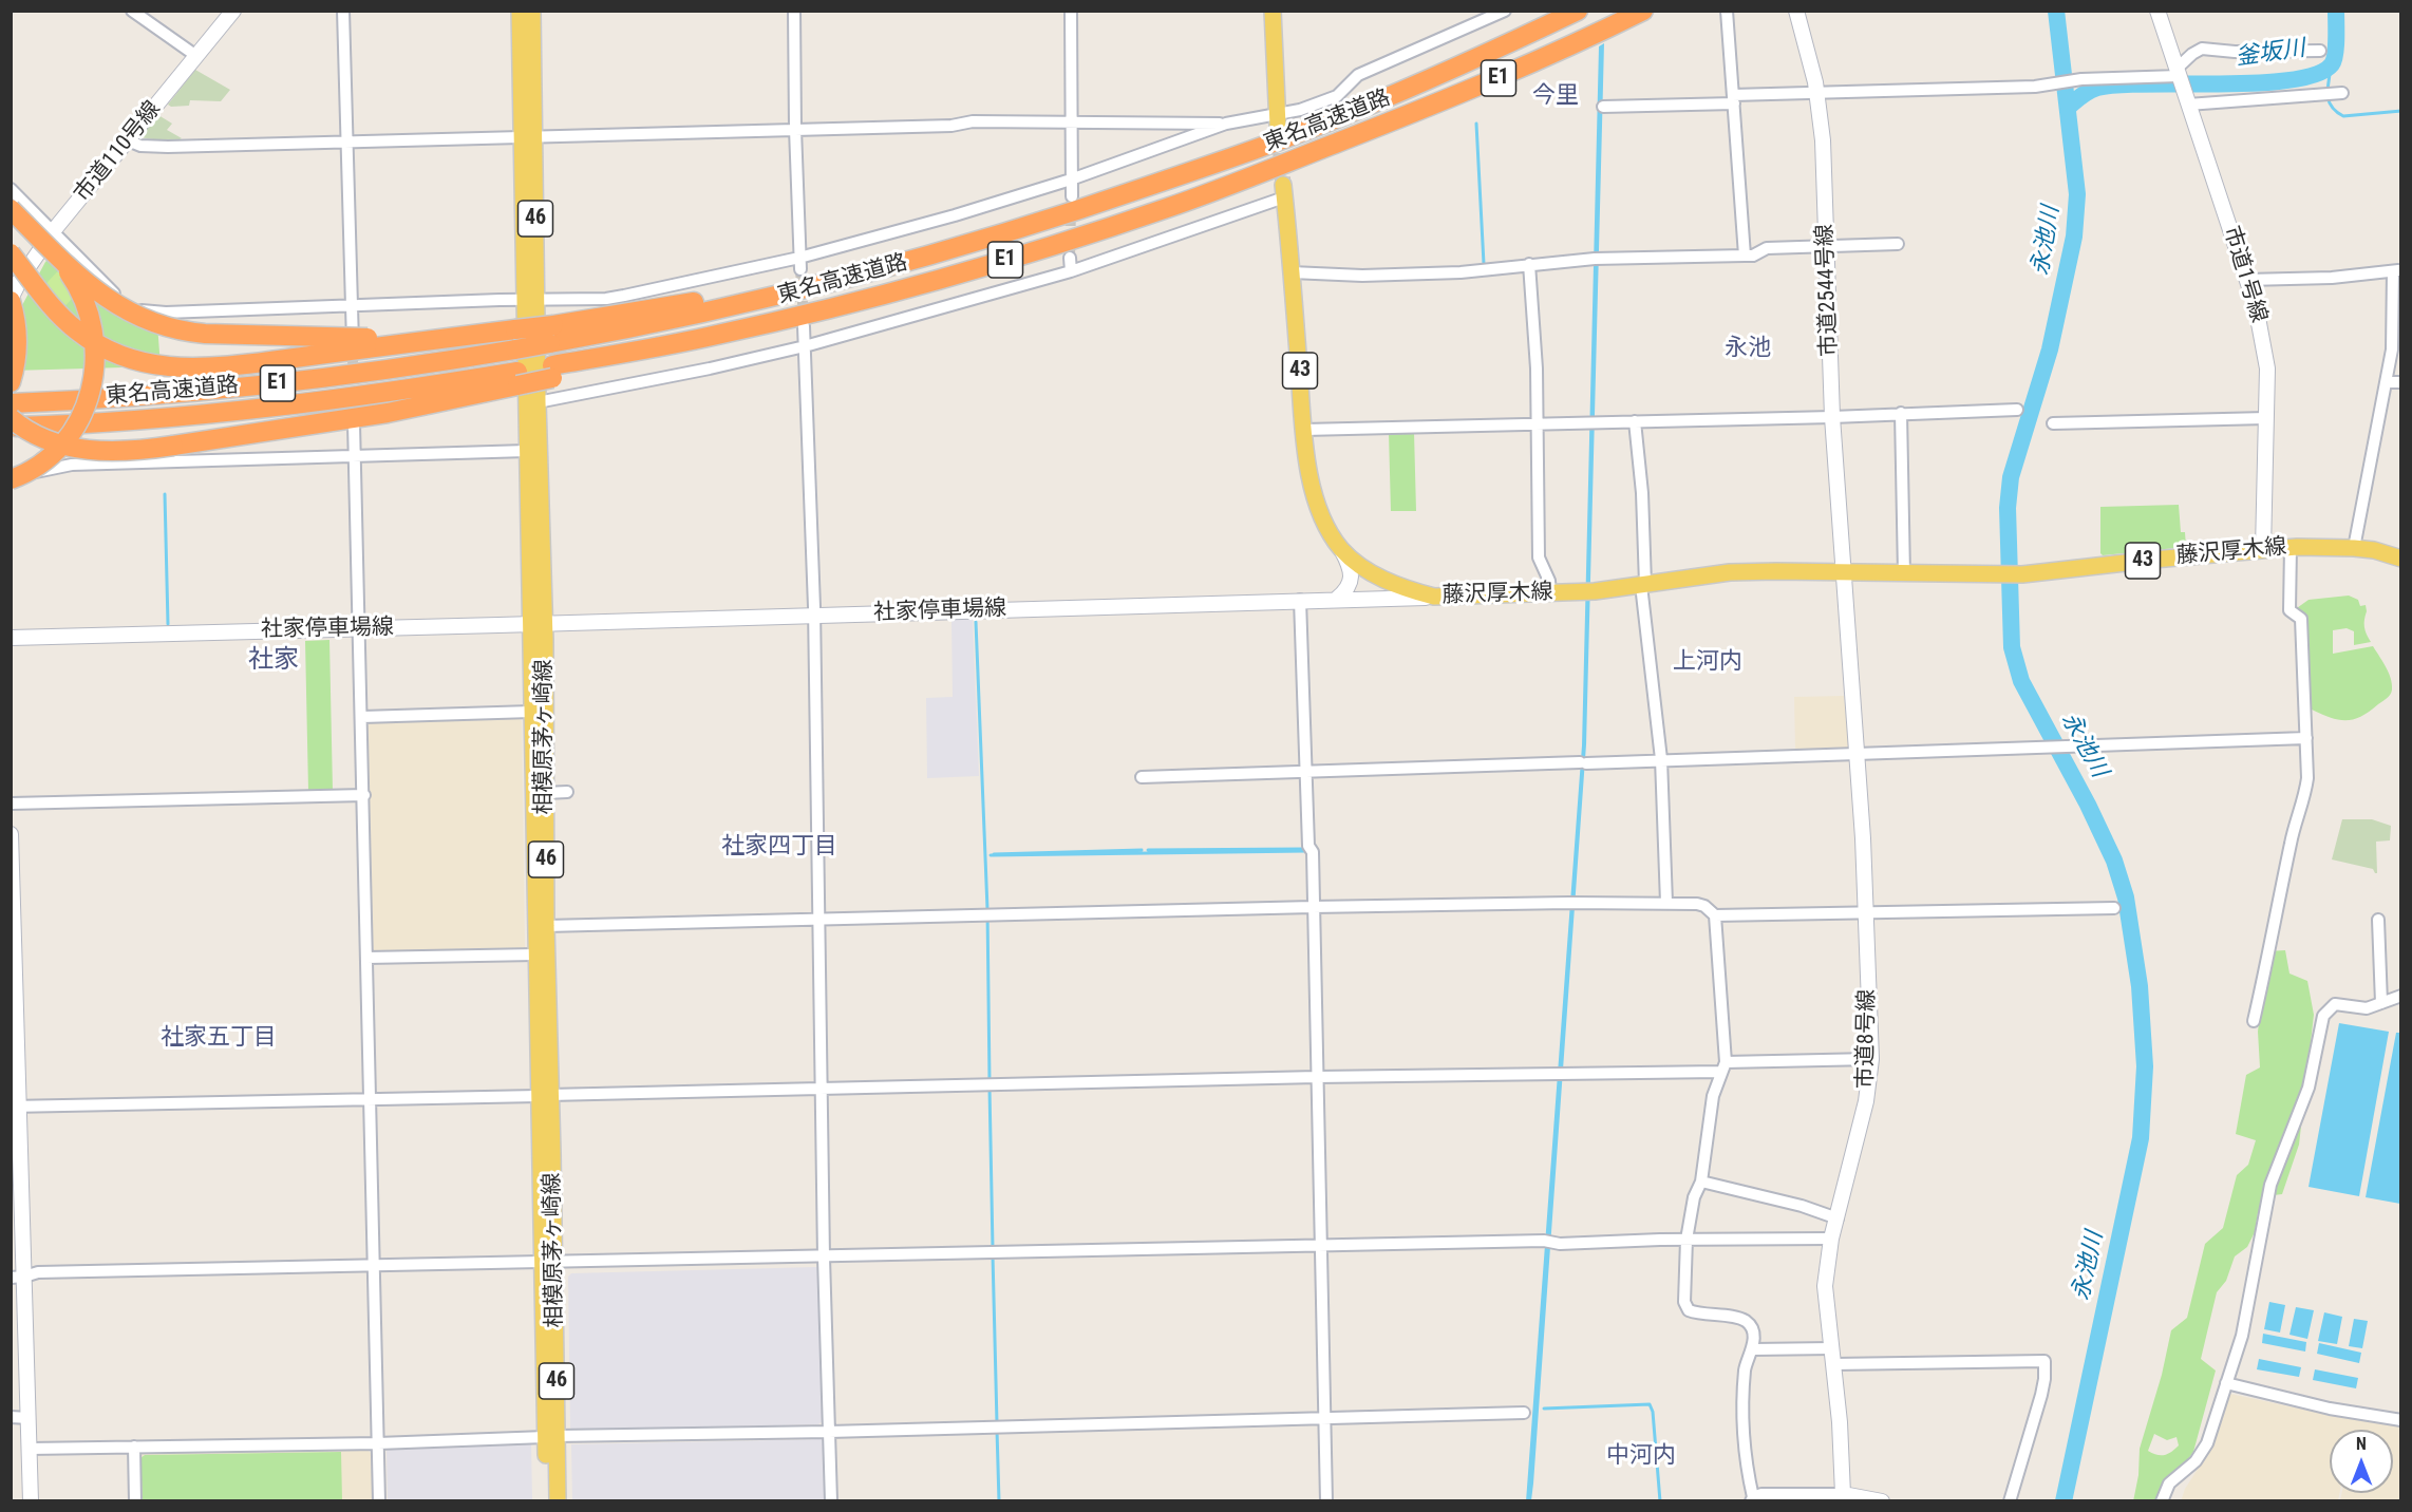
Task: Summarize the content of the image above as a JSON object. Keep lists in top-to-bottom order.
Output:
{
  "streets": {
    "highway": ["E1", "東名高速道路"],
    "main road": [
      "46",
      "43",
      "藤沢厚木線",
      "相模原茅ヶ崎線"
    ],
    "street": [
      "市道110号線",
      "市道1号線",
      "市道2544号線",
      "社家停車場線",
      "市道8号線"
    ]
  },
  "crossings": [
    ["市道1号線", "藤沢厚木線"],
    ["市道2544号線", "藤沢厚木線"],
    ["市道2544号線", "市道8号線"],
    ["藤沢厚木線", "社家停車場線"],
    ["藤沢厚木線", "市道8号線"],
    ["社家停車場線", "相模原茅ヶ崎線"]
  ],
  "districts": [
    "今里",
    "永池",
    "社家",
    "上河内",
    "社家四丁目",
    "社家五丁目",
    "中河内"
  ],
  "water": ["釜坂川", "永池川"],
  "north": "top"
}
